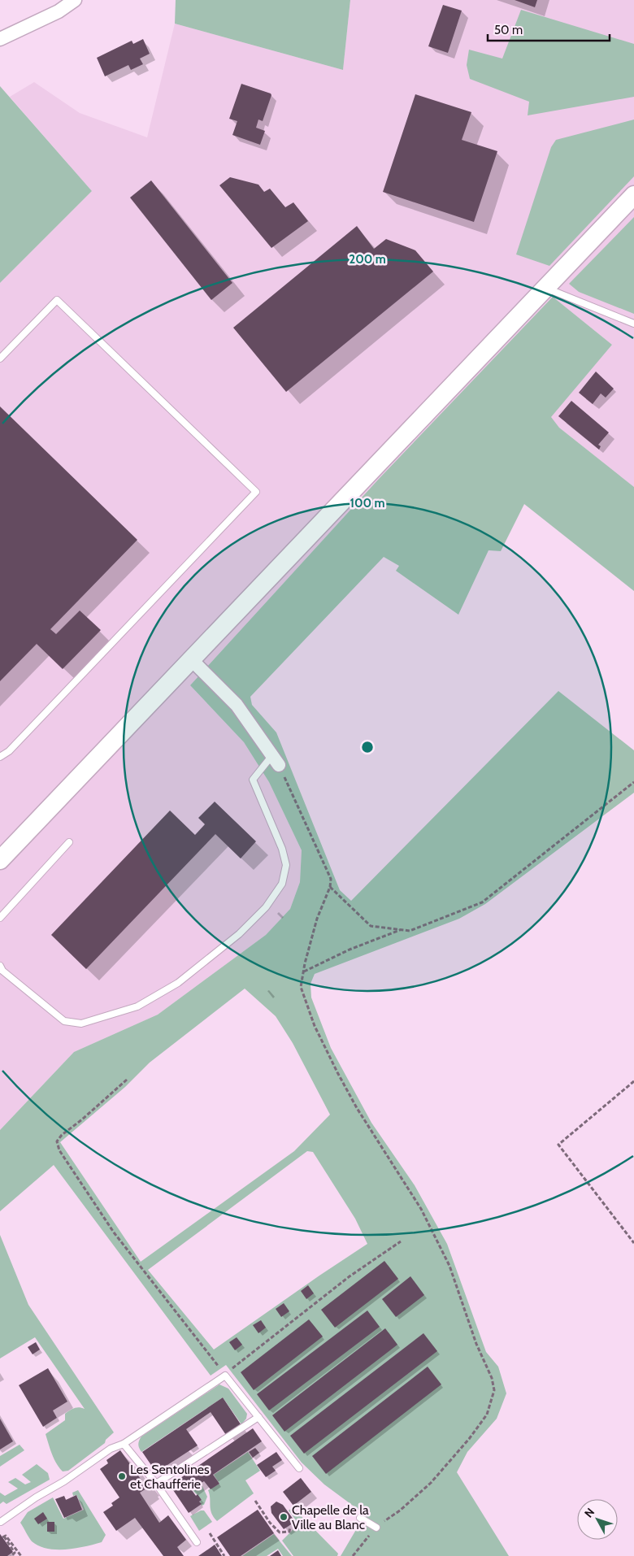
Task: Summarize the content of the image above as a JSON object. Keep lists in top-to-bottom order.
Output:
{
  "places": ["Les Sentolines et Chaufferie", "Chapelle de la Ville au Blanc"],
  "scale_bar": "50 m",
  "north": "top left",
  "rings": ["200 m", "100 m"]
}
